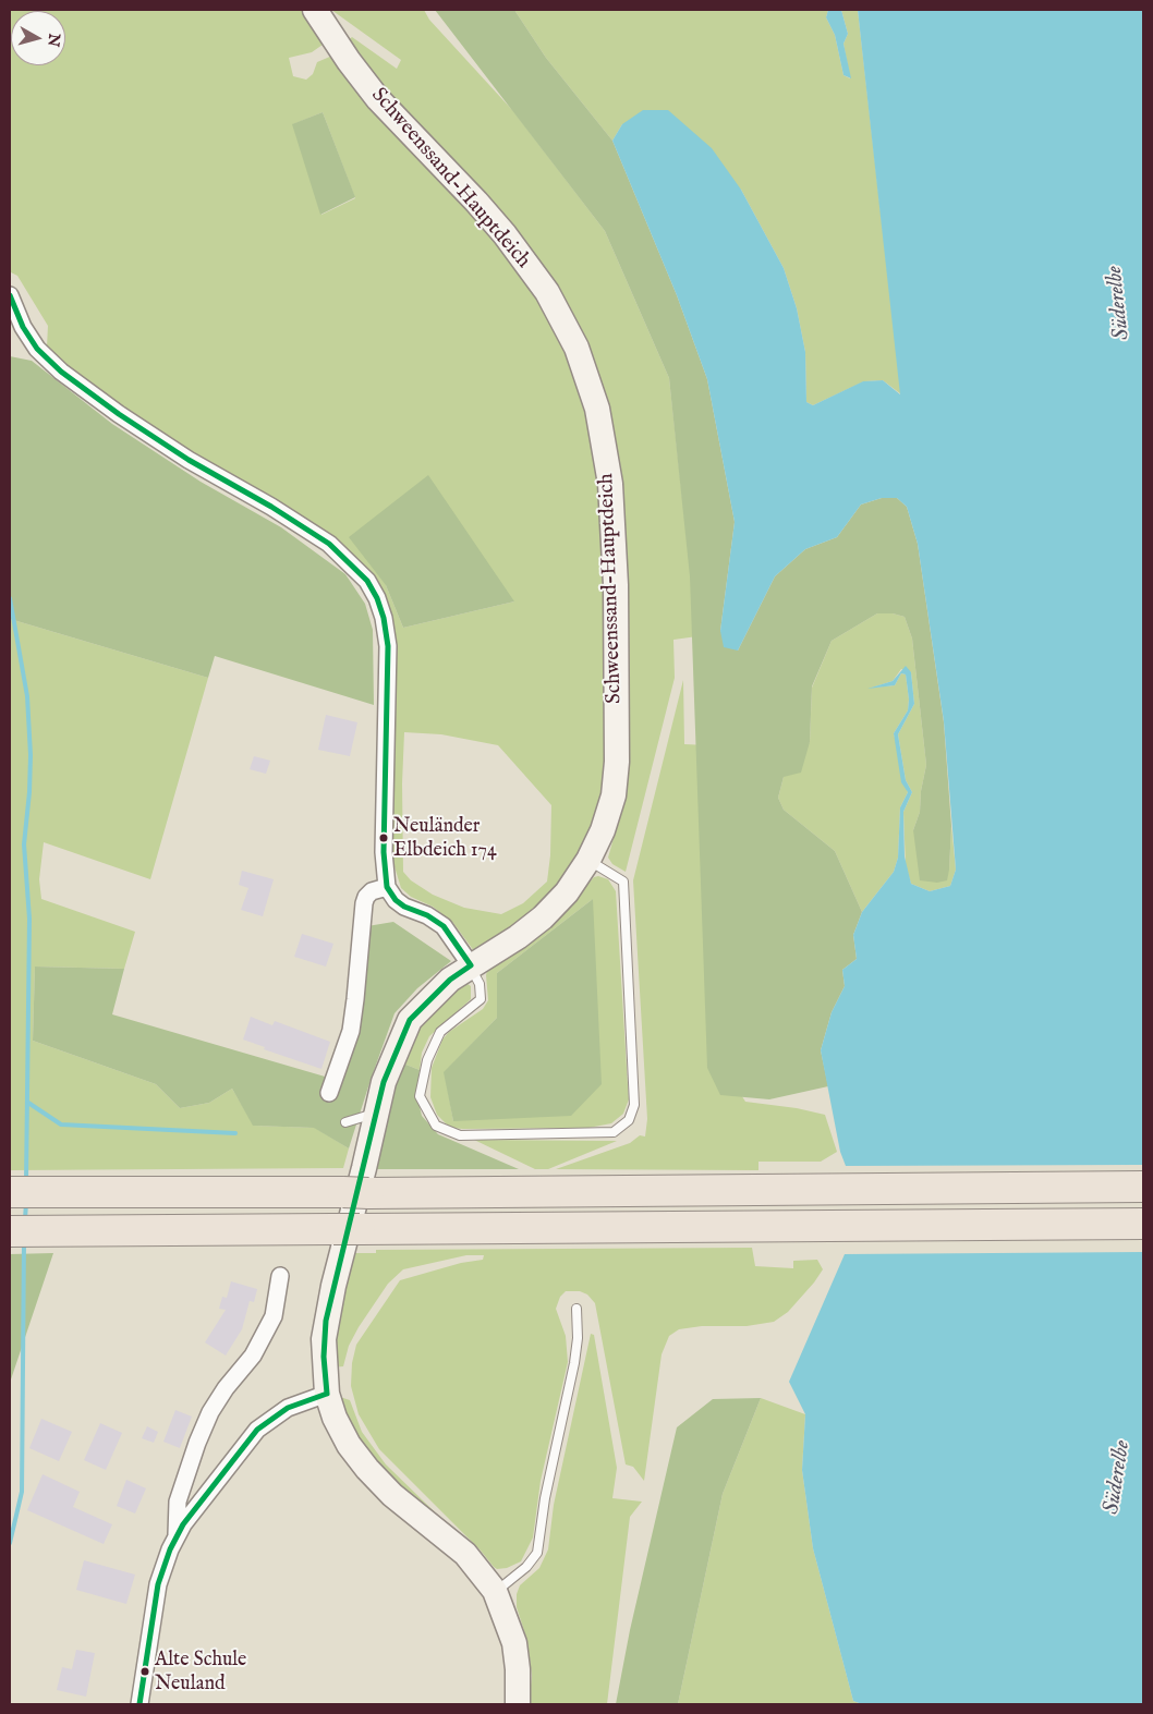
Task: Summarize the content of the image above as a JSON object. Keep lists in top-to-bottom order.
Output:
{
  "streets": {
    "street": ["Schweenssand-Hauptdeich"]
  },
  "water": ["Süderelbe"],
  "places": ["Neuländer Elbdeich 174", "Alte Schule Neuland"],
  "north": "right"
}
